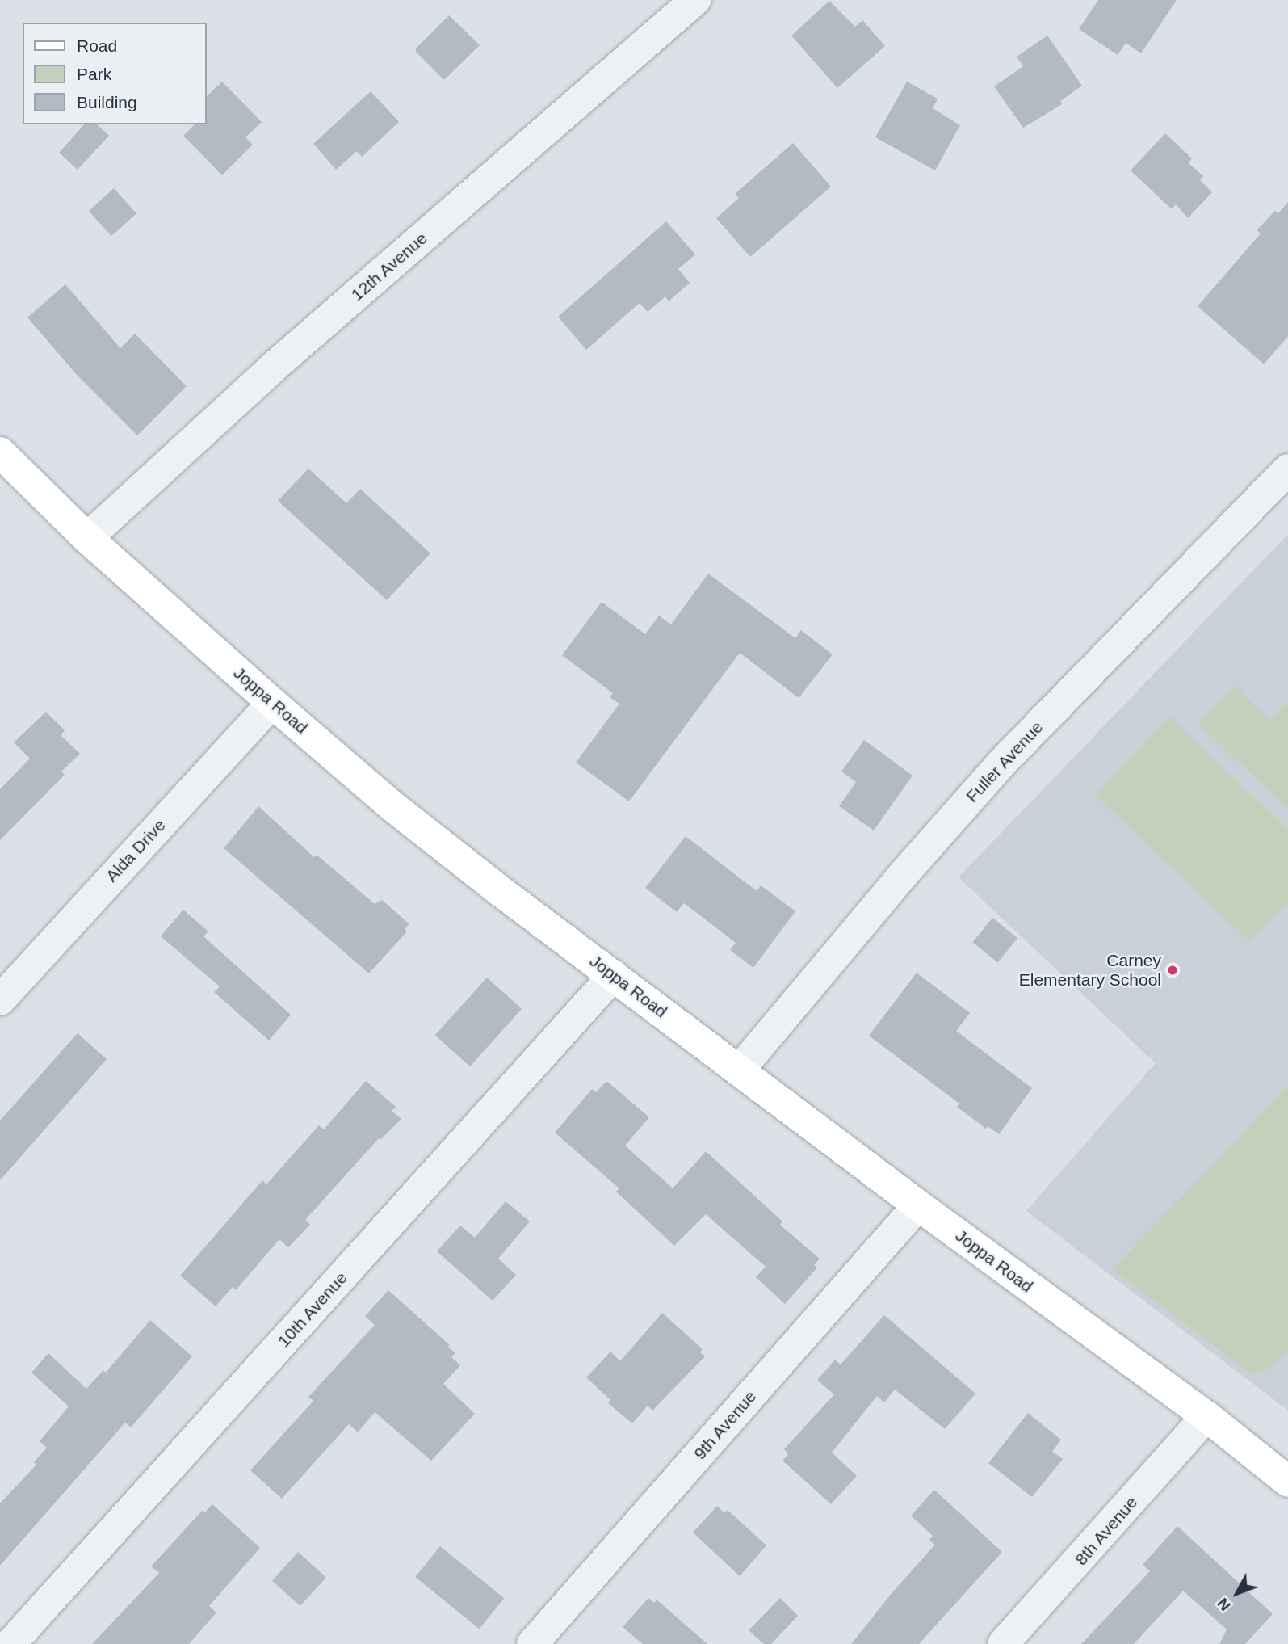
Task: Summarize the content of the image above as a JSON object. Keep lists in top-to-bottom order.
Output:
{
  "streets": {
    "main road": ["Joppa Road"],
    "street": [
      "12th Avenue",
      "Fuller Avenue",
      "Alda Drive",
      "10th Avenue",
      "9th Avenue",
      "8th Avenue"
    ]
  },
  "crossings": [
    ["12th Avenue", "Joppa Road"],
    ["Joppa Road", "Fuller Avenue"],
    ["Joppa Road", "Alda Drive"],
    ["Joppa Road", "10th Avenue"],
    ["Joppa Road", "9th Avenue"],
    ["Joppa Road", "8th Avenue"]
  ],
  "places": ["Carney Elementary School"],
  "legend": ["Road", "Park", "Building"],
  "north": "bottom left"
}
